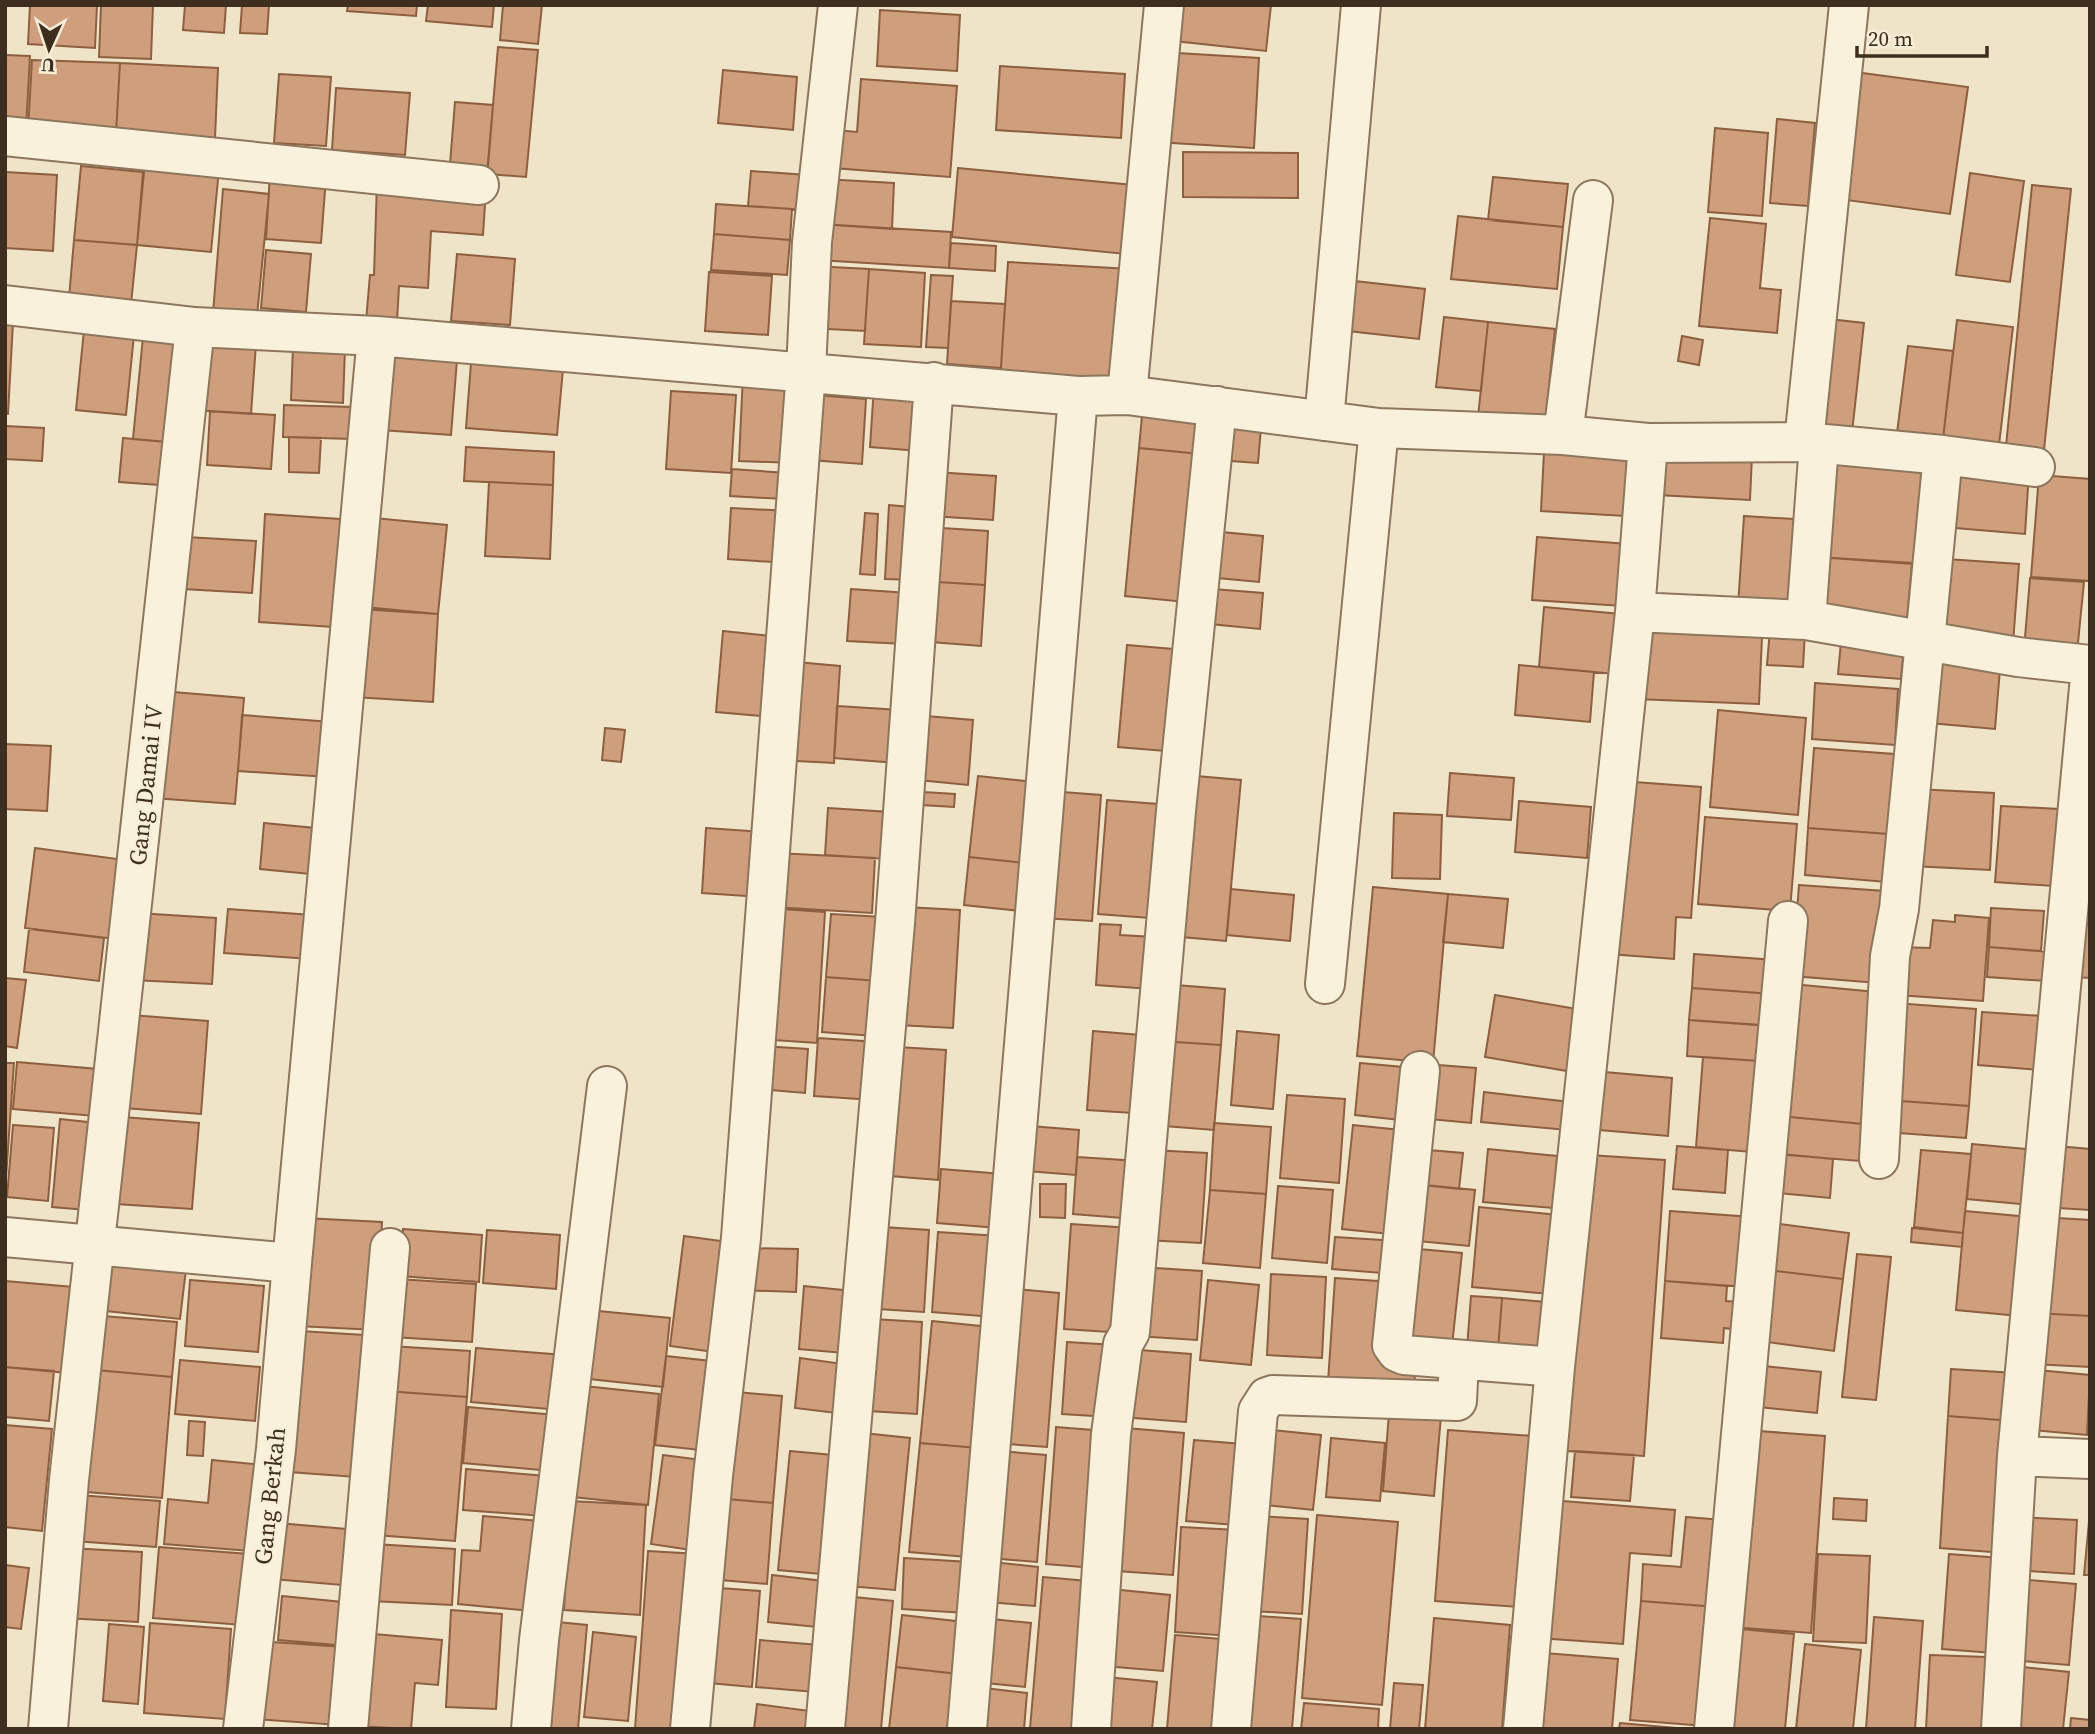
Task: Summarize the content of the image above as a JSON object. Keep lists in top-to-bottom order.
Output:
{
  "streets": {
    "street": ["Gang Damai IV", "Gang Berkah"]
  },
  "scale_bar": "20 m",
  "north": "bottom"
}
